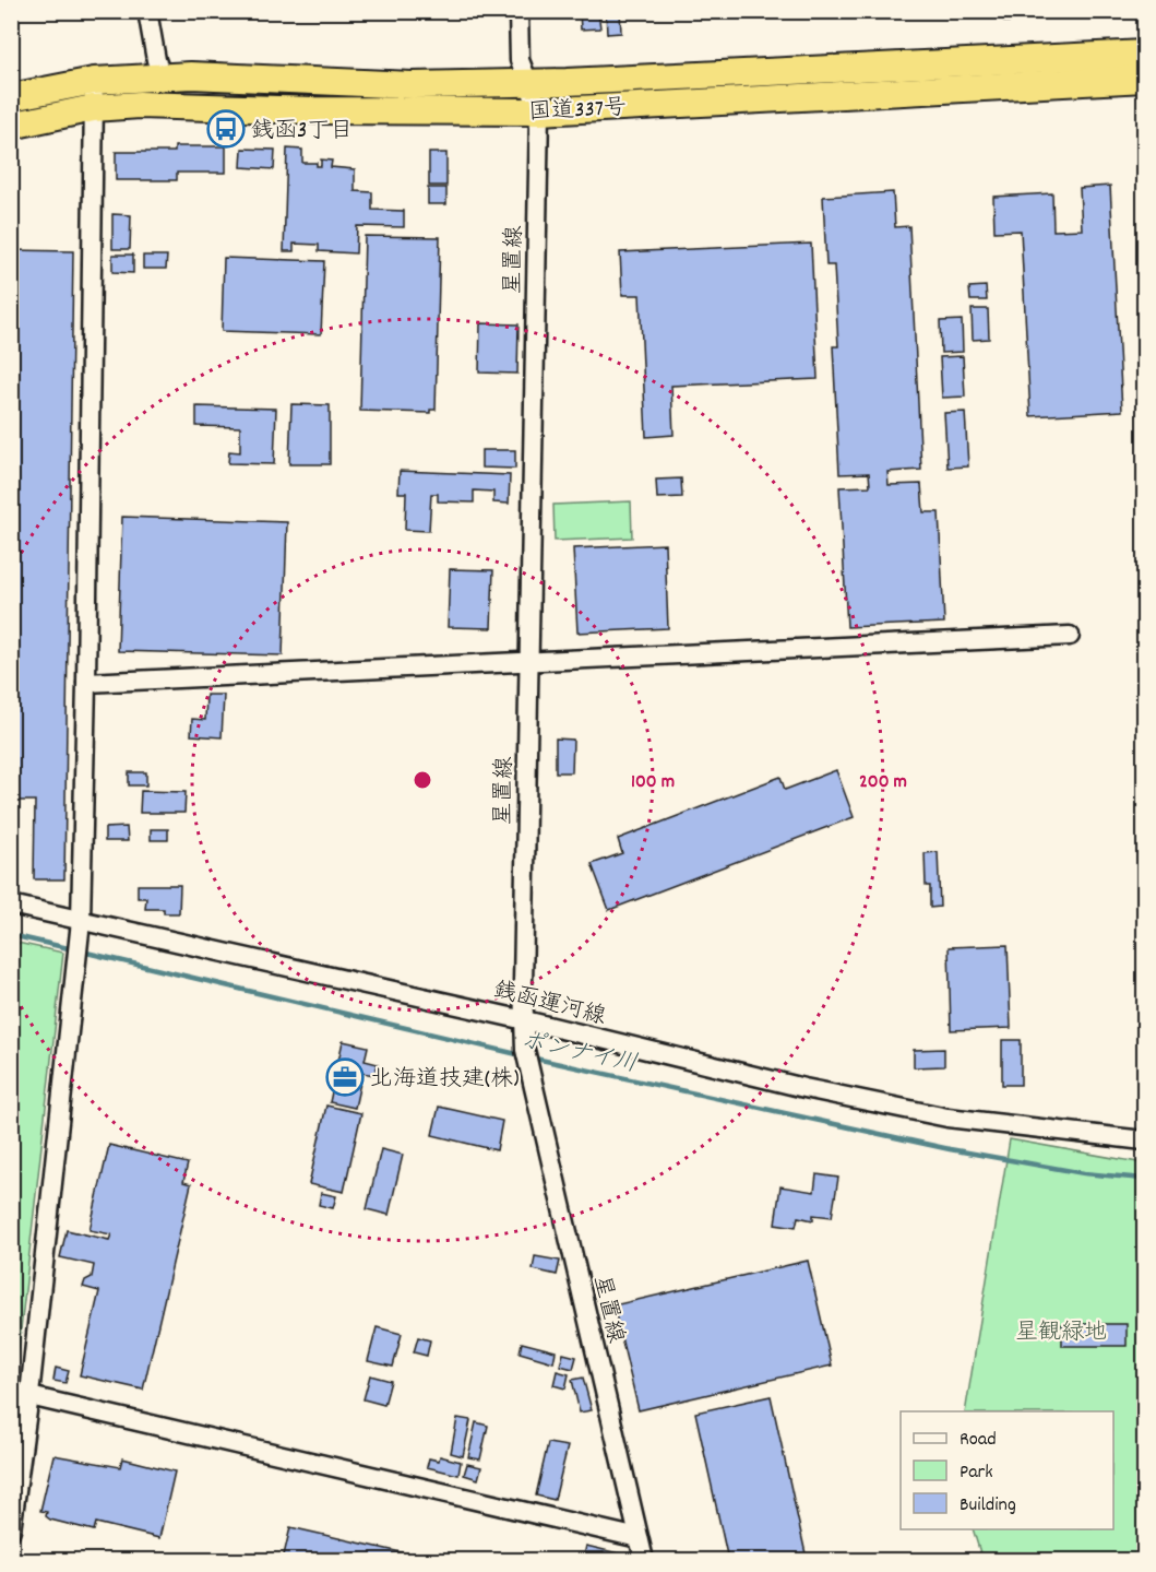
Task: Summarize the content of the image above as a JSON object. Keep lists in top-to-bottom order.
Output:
{
  "streets": {
    "highway": ["国道337号"],
    "street": ["星置線", "銭函運河線"]
  },
  "crossings": [
    ["国道337号", "星置線"],
    ["星置線", "銭函運河線"]
  ],
  "water": ["ポンナイ川"],
  "parks": ["星観緑地"],
  "places": {
    "bus stop": ["銭函3丁目"],
    "office": ["北海道技建(株)"]
  },
  "legend": ["Road", "Park", "Building"],
  "rings": ["100 m", "200 m"]
}
